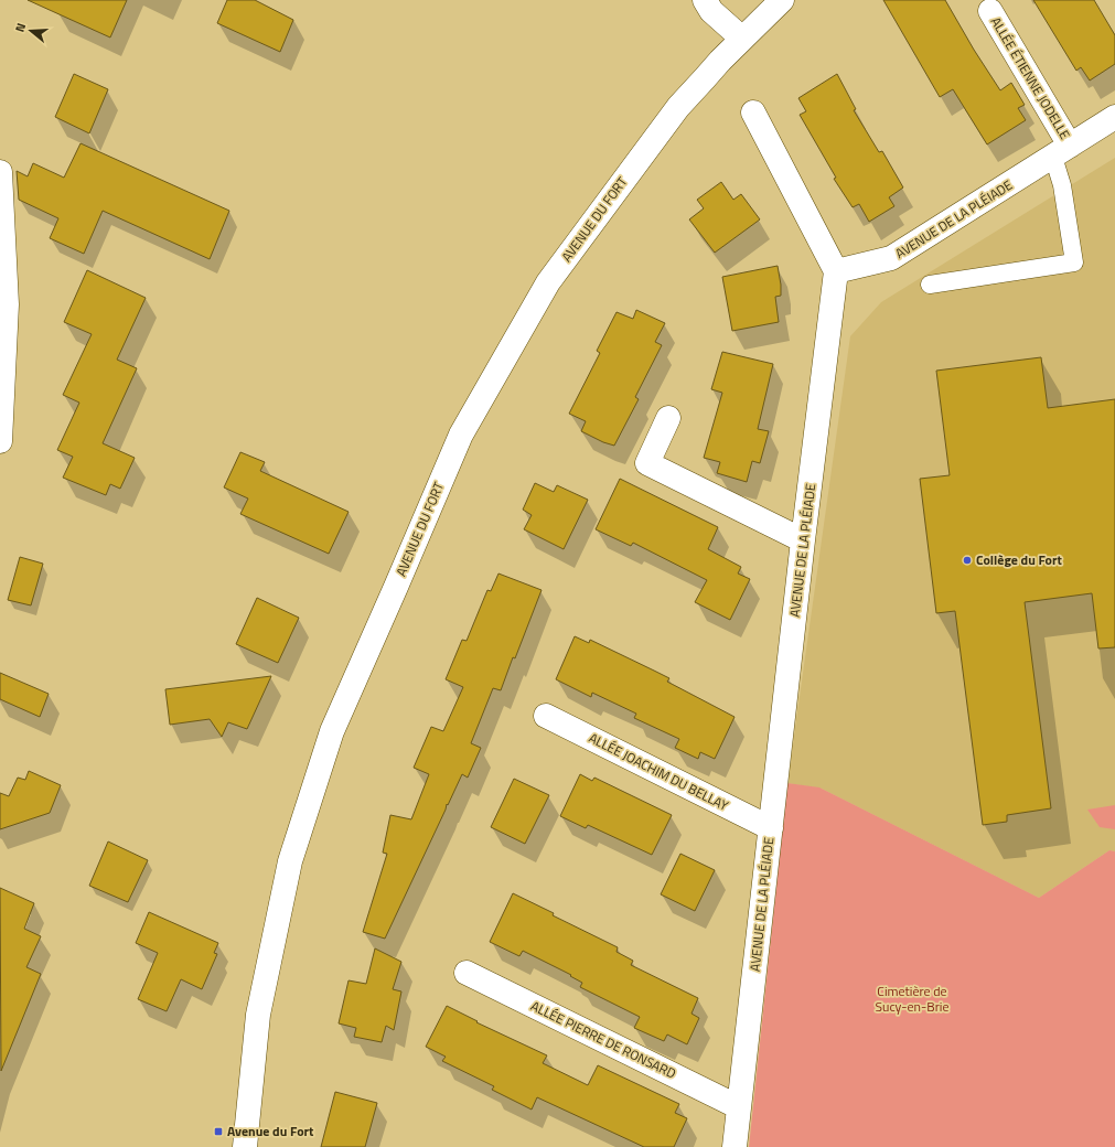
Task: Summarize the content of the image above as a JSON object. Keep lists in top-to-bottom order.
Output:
{
  "streets": {
    "street": [
      "ALLÉE ÉTIENNE JODELLE",
      "AVENUE DU FORT",
      "AVENUE DE LA PLÉIADE",
      "ALLÉE JOACHIM DU BELLAY",
      "ALLÉE PIERRE DE RONSARD"
    ]
  },
  "crossings": [
    ["ALLÉE ÉTIENNE JODELLE", "AVENUE DE LA PLÉIADE"],
    ["AVENUE DE LA PLÉIADE", "ALLÉE JOACHIM DU BELLAY"],
    ["AVENUE DE LA PLÉIADE", "ALLÉE PIERRE DE RONSARD"]
  ],
  "parks": ["Cimetière de Sucy-en-Brie"],
  "places": {
    "other": ["Collège du Fort"],
    "transit": ["Avenue du Fort"]
  },
  "north": "left"
}
